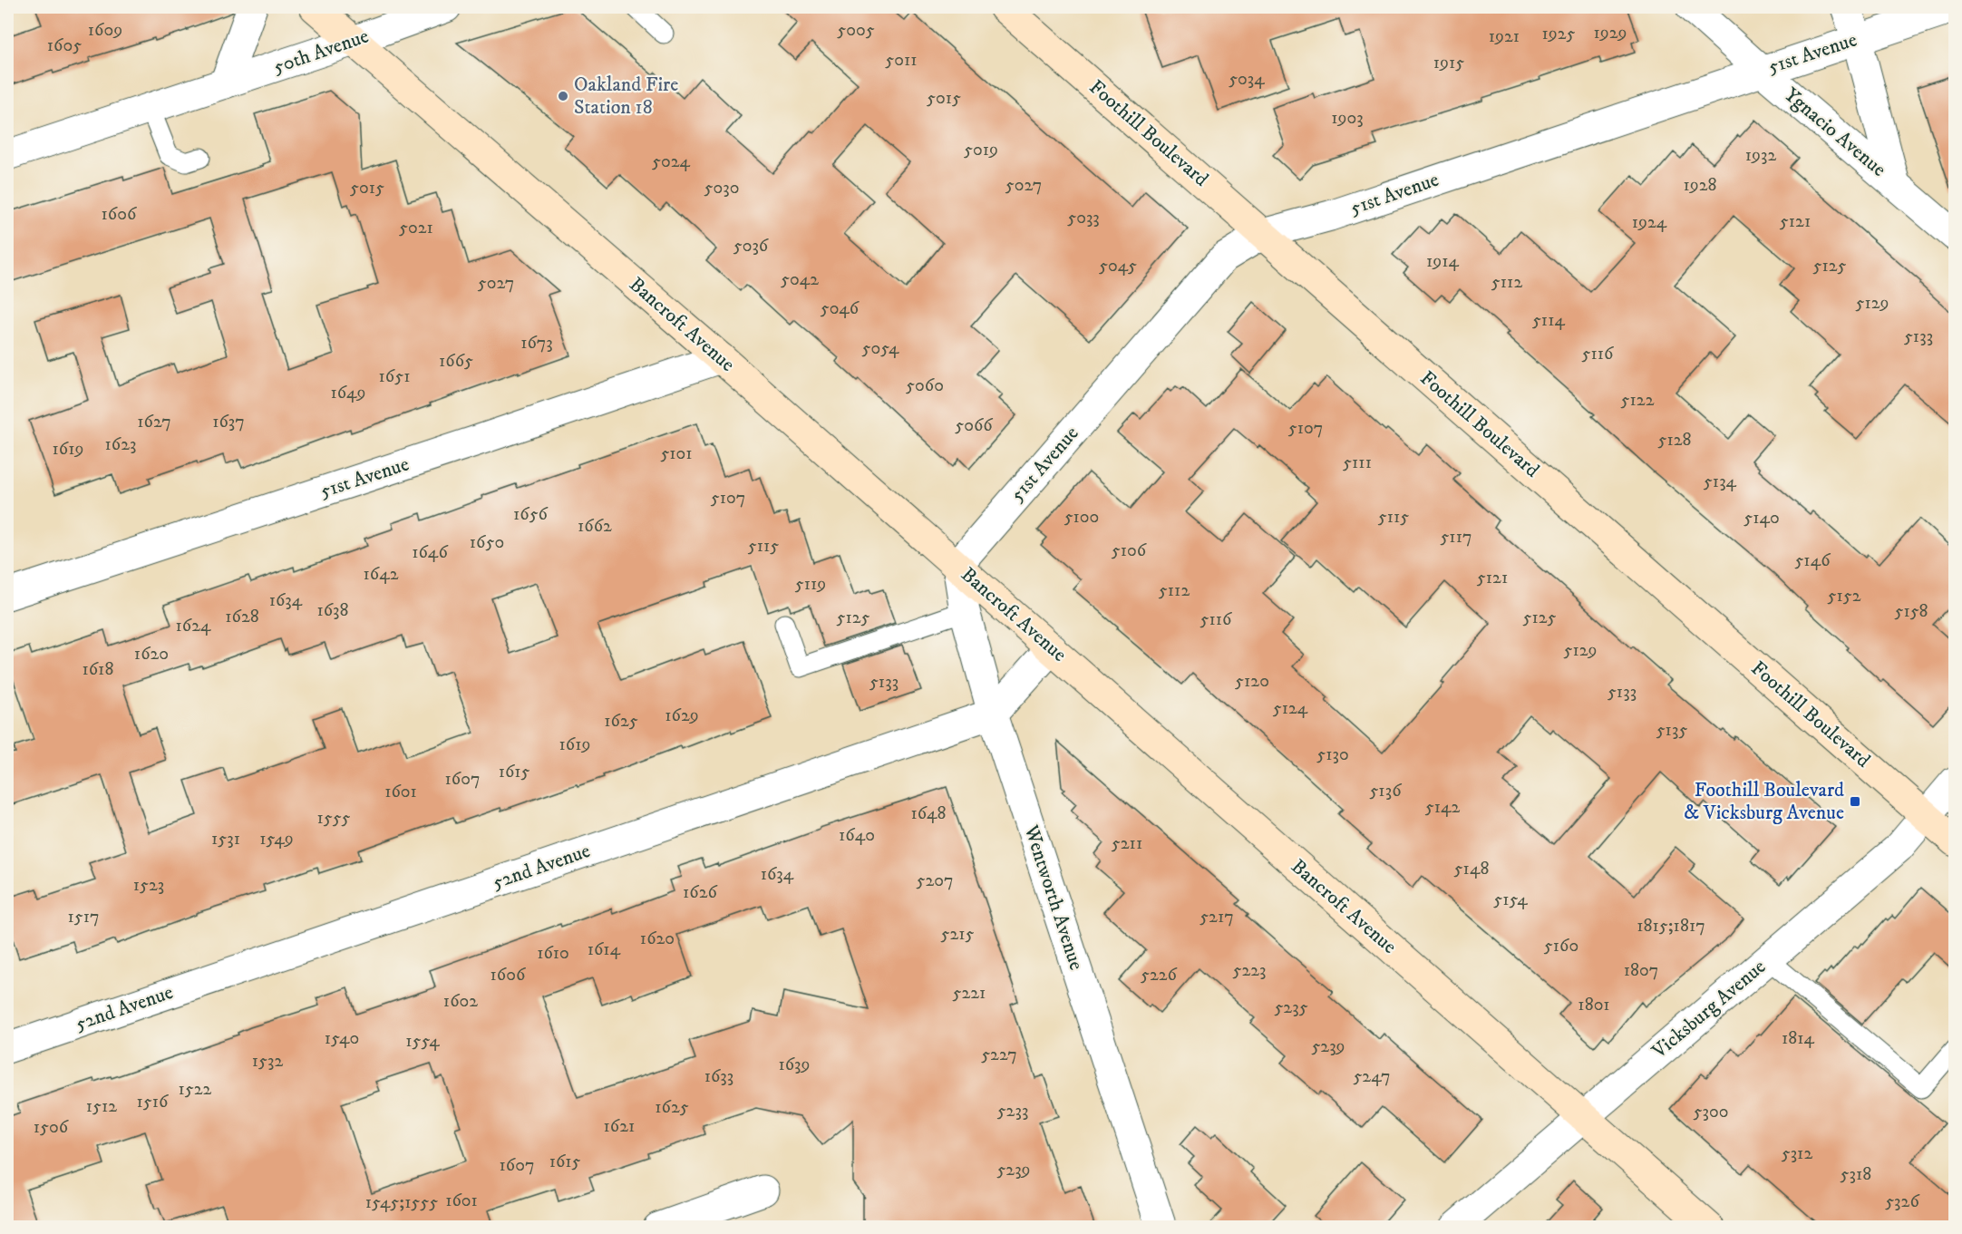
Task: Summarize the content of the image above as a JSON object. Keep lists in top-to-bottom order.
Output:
{
  "streets": {
    "street": [
      "50th Avenue",
      "51st Avenue",
      "Ygnacio Avenue",
      "Foothill Boulevard",
      "Bancroft Avenue",
      "52nd Avenue",
      "Wentworth Avenue",
      "Vicksburg Avenue"
    ]
  },
  "crossings": [
    ["50th Avenue", "Bancroft Avenue"],
    ["51st Avenue", "Ygnacio Avenue"],
    ["51st Avenue", "Foothill Boulevard"],
    ["51st Avenue", "Bancroft Avenue"],
    ["51st Avenue", "Wentworth Avenue"],
    ["Foothill Boulevard", "Vicksburg Avenue"],
    ["Bancroft Avenue", "52nd Avenue"],
    ["Bancroft Avenue", "Wentworth Avenue"],
    ["Bancroft Avenue", "Vicksburg Avenue"],
    ["52nd Avenue", "Wentworth Avenue"]
  ],
  "places": {
    "other": ["Oakland Fire Station 18"],
    "transit": ["Foothill Boulevard & Vicksburg Avenue"]
  },
  "house_numbers": [
    "1609",
    "5005",
    "1929",
    "1925",
    "1921",
    "1605",
    "5011",
    "1915",
    "5034",
    "5015",
    "1903",
    "5019",
    "1932",
    "5024",
    "5027",
    "1928",
    "5015",
    "5030",
    "1606",
    "5033",
    "5121",
    "1924",
    "5021",
    "5036",
    "1914",
    "5045",
    "5125",
    "5042",
    "5112",
    "5027",
    "5129",
    "5046",
    "5114",
    "5133",
    "1673",
    "5054",
    "5116",
    "1665",
    "1651",
    "5060",
    "1649",
    "5122",
    "1627",
    "1637",
    "5066",
    "5107",
    "5128",
    "1623",
    "1619",
    "5101",
    "5111",
    "5134",
    "5107",
    "1656",
    "5100",
    "5115",
    "5140",
    "1662",
    "5117",
    "1650",
    "5115",
    "5106",
    "1646",
    "5146",
    "1642",
    "5121",
    "5119",
    "5112",
    "5152",
    "1634",
    "1638",
    "5158",
    "1628",
    "5125",
    "5125",
    "5116",
    "1624",
    "5129",
    "1620",
    "1618",
    "5120",
    "5133",
    "5133",
    "5124",
    "1629",
    "1625",
    "5135",
    "1619",
    "5130",
    "1615",
    "1607",
    "5136",
    "1601",
    "5142",
    "1648",
    "1555",
    "1640",
    "1531",
    "1549",
    "5211",
    "5148",
    "1634",
    "5207",
    "1523",
    "1626",
    "5154",
    "1517",
    "5217",
    "1815;1817",
    "5215",
    "1620",
    "5160",
    "1614",
    "1610",
    "5223",
    "1807",
    "1606",
    "5226",
    "5221",
    "1602",
    "1801",
    "5235",
    "1540",
    "1814",
    "1554",
    "5239",
    "5227",
    "1532",
    "1639",
    "1633",
    "5247",
    "1522",
    "1516",
    "1512",
    "1625",
    "5233",
    "5300",
    "1621",
    "1506",
    "5312",
    "1615",
    "1607",
    "5239",
    "5318",
    "1601",
    "5326",
    "1545;1555"
  ]
}
